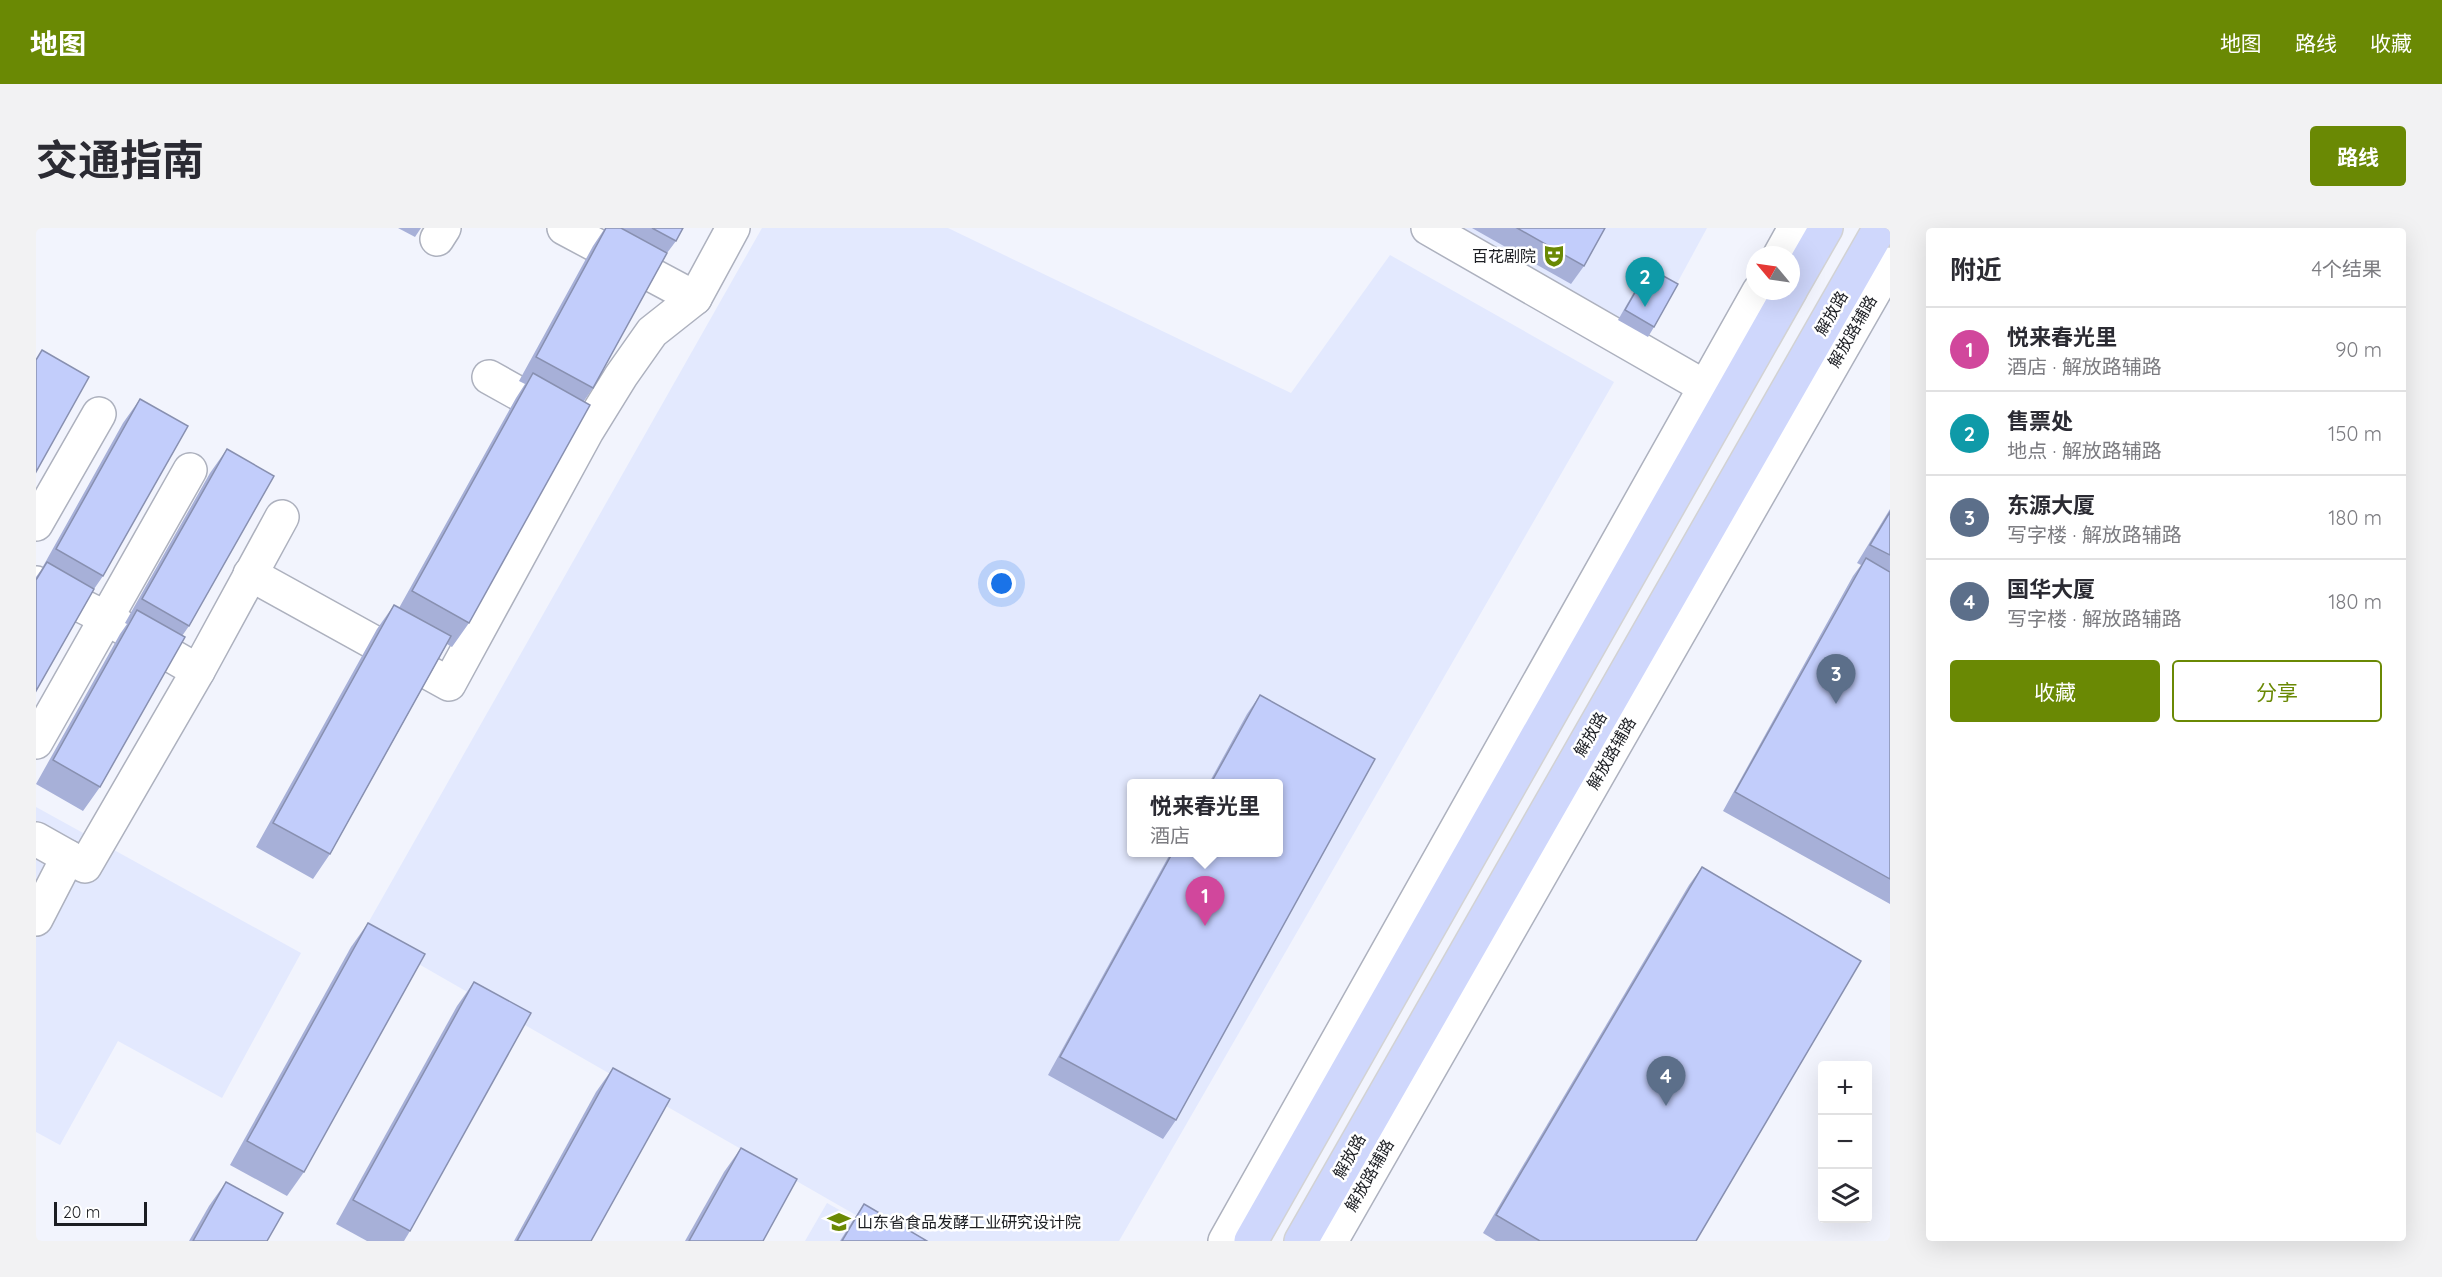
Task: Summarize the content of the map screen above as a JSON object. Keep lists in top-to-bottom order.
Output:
{
  "streets": {
    "main road": ["解放路"],
    "street": ["解放路辅路"]
  },
  "places": {
    "theatre": ["百花剧院"],
    "school or university": ["山东省食品发酵工业研究设计院"]
  },
  "scale_bar": "20 m",
  "north": "top left",
  "page": {
    "header": "地图",
    "nav": ["地图", "路线", "收藏"],
    "title": "交通指南",
    "buttons": [
      "路线",
      ["收藏", "分享"]
    ],
    "heading": ["附近", "4个结果"],
    "pins": [
      "2",
      "3",
      "1",
      "4"
    ],
    "list": [
      {
        "mark": "1",
        "name": "悦来春光里",
        "note": "酒店 · 解放路辅路",
        "value": "90 m"
      },
      {
        "mark": "2",
        "name": "售票处",
        "note": "地点 · 解放路辅路",
        "value": "150 m"
      },
      {
        "mark": "3",
        "name": "东源大厦",
        "note": "写字楼 · 解放路辅路",
        "value": "180 m"
      },
      {
        "mark": "4",
        "name": "国华大厦",
        "note": "写字楼 · 解放路辅路",
        "value": "180 m"
      }
    ],
    "popup": ["悦来春光里", "酒店"],
    "map_buttons": ["+", "−"],
    "scale": "20 m"
  }
}
